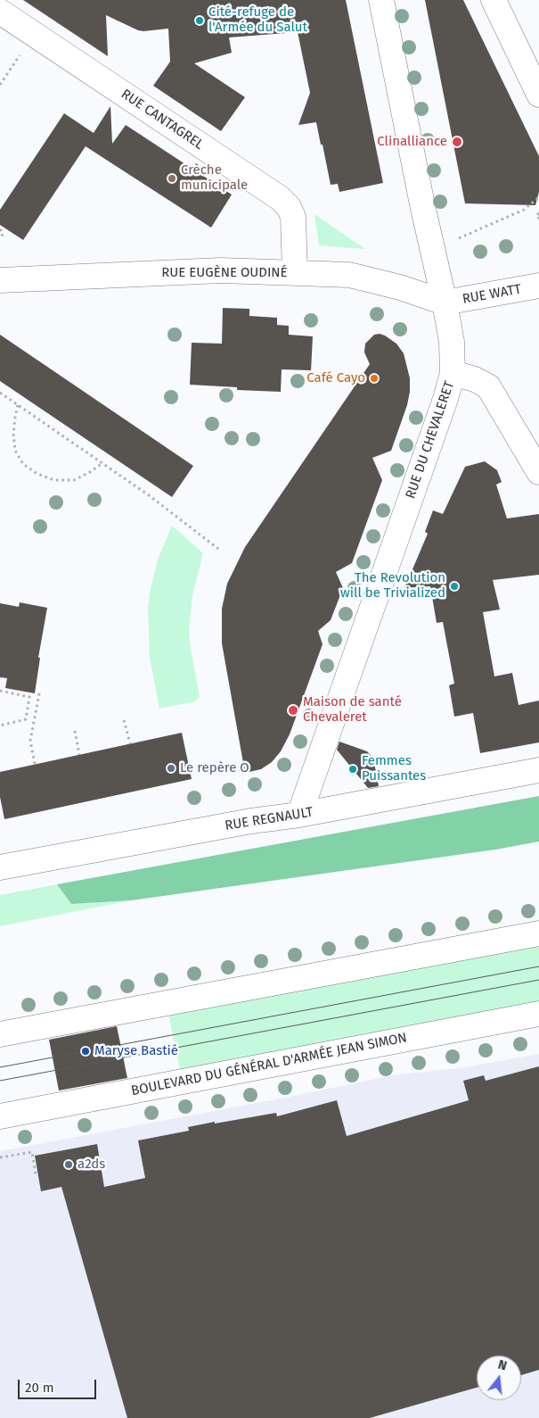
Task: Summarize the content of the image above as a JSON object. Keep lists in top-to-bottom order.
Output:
{
  "streets": {
    "street": [
      "RUE CANTAGREL",
      "RUE EUGÈNE OUDINÉ",
      "RUE WATT",
      "RUE DU CHEVALERET",
      "RUE REGNAULT",
      "BOULEVARD DU GÉNÉRAL D'ARMÉE JEAN SIMON"
    ]
  },
  "crossings": [
    ["RUE CANTAGREL", "RUE EUGÈNE OUDINÉ"],
    ["RUE EUGÈNE OUDINÉ", "RUE WATT"],
    ["RUE EUGÈNE OUDINÉ", "RUE DU CHEVALERET"],
    ["RUE WATT", "RUE DU CHEVALERET"],
    ["RUE DU CHEVALERET", "RUE REGNAULT"]
  ],
  "places": [
    "Cité-refuge de l'Armée du Salut",
    "Clinalliance",
    "Crèche municipale",
    "Café Cayo",
    "The Revolution will be Trivialized",
    "Maison de santé Chevaleret",
    "Le repère O",
    "Femmes Puissantes",
    "Maryse Bastié",
    "a2ds"
  ],
  "scale_bar": "20 m",
  "north": "top"
}
